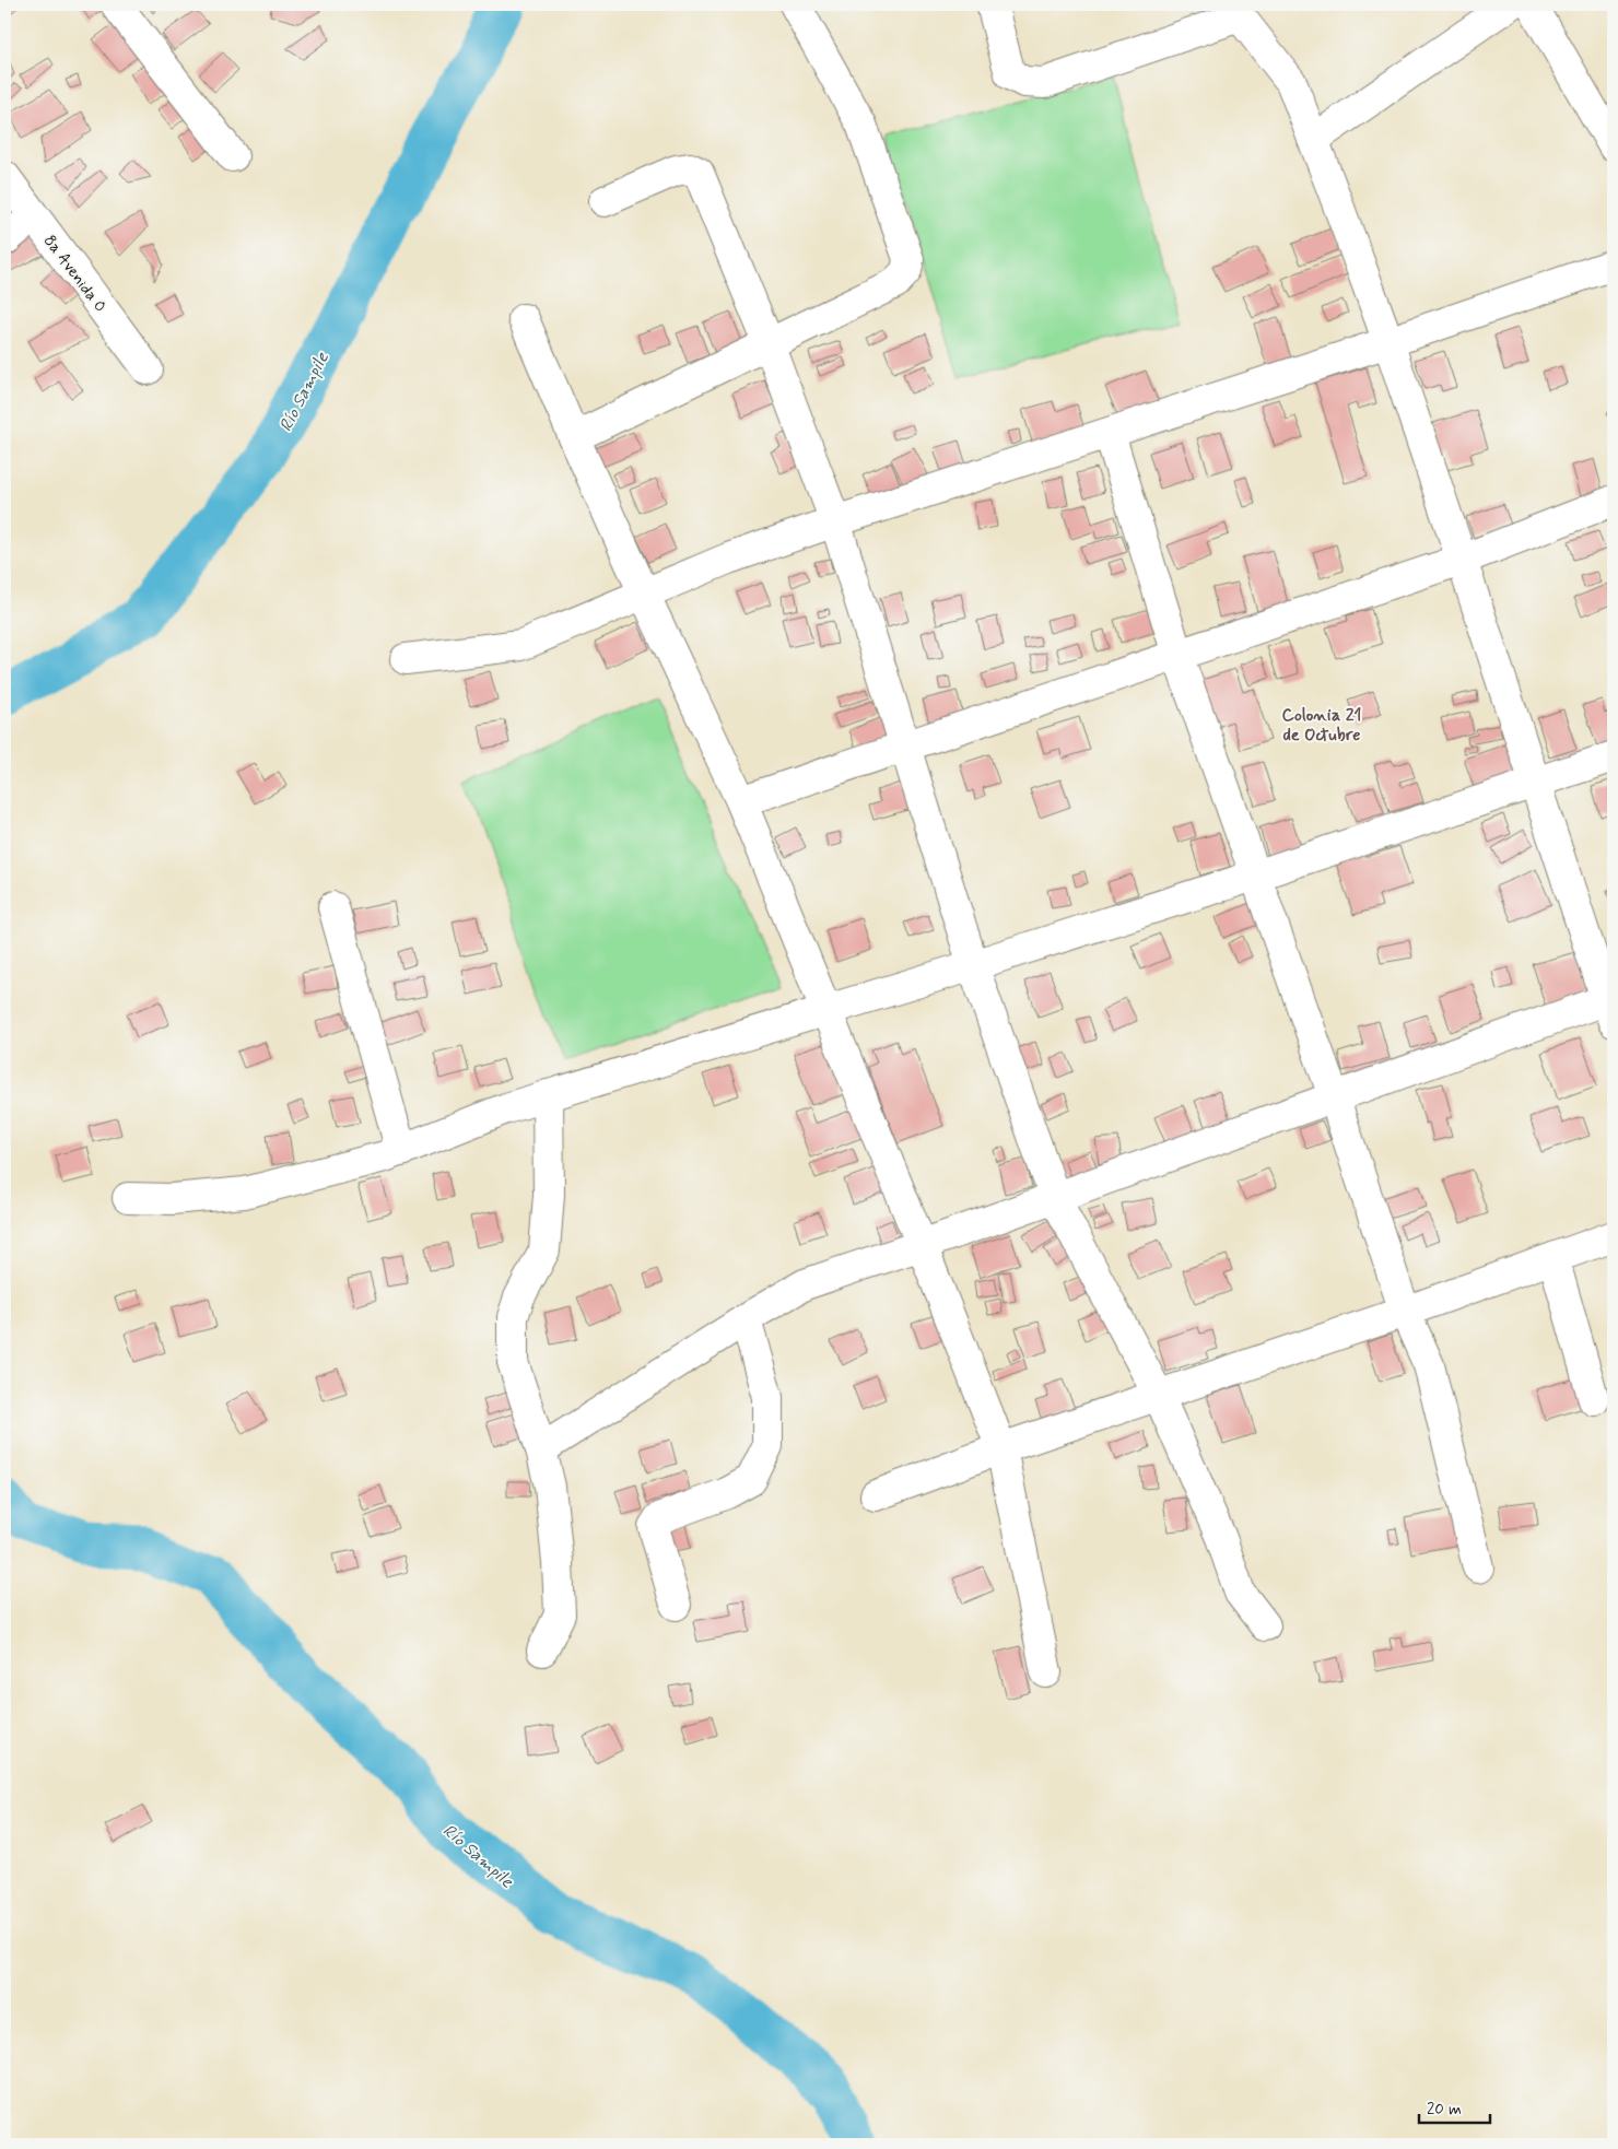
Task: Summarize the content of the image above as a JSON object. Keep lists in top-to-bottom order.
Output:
{
  "streets": {
    "street": ["8a Avenida O"]
  },
  "districts": ["Colonia 21 de Octubre"],
  "water": ["Río Sampile"],
  "scale_bar": "20 m"
}
